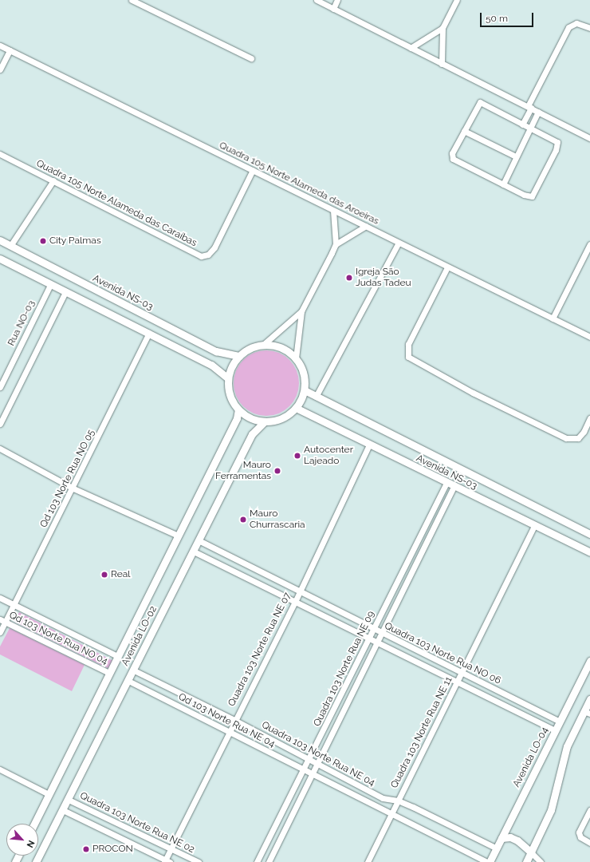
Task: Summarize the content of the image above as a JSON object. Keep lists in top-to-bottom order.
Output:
{
  "streets": {
    "street": [
      "Quadra 105 Norte Alameda das Aroeiras",
      "Quadra 105 Norte Alameda das Caraíbas",
      "Avenida NS-03",
      "Rua NO-03",
      "Qd 103 Norte Rua NO 05",
      "Avenida LO-02",
      "Qd 103 Norte Rua NO 04",
      "Quadra 103 Norte Rua NE 07",
      "Quadra 103 Norte Rua NO 06",
      "Quadra 103 Norte Rua NE 09",
      "Qd 103 Norte Rua NE 04",
      "Quadra 103 Norte Rua NE 11",
      "Quadra 103 Norte Rua NE 04",
      "Avenida LO-04",
      "Quadra 103 Norte Rua NE 02"
    ]
  },
  "crossings": [
    ["Quadra 105 Norte Alameda das Aroeiras", "Quadra 105 Norte Alameda das Caraíbas"],
    ["Avenida NS-03", "Avenida LO-02"],
    ["Avenida NS-03", "Quadra 103 Norte Rua NE 07"],
    ["Avenida NS-03", "Quadra 103 Norte Rua NE 09"],
    ["Avenida NS-03", "Quadra 103 Norte Rua NE 11"],
    ["Qd 103 Norte Rua NO 05", "Qd 103 Norte Rua NO 04"],
    ["Avenida LO-02", "Qd 103 Norte Rua NO 04"],
    ["Avenida LO-02", "Quadra 103 Norte Rua NO 06"],
    ["Avenida LO-02", "Qd 103 Norte Rua NE 04"],
    ["Avenida LO-02", "Quadra 103 Norte Rua NE 04"],
    ["Avenida LO-02", "Quadra 103 Norte Rua NE 02"],
    ["Quadra 103 Norte Rua NE 07", "Quadra 103 Norte Rua NO 06"],
    ["Quadra 103 Norte Rua NE 07", "Qd 103 Norte Rua NE 04"],
    ["Quadra 103 Norte Rua NE 07", "Quadra 103 Norte Rua NE 04"],
    ["Quadra 103 Norte Rua NE 07", "Quadra 103 Norte Rua NE 02"],
    ["Quadra 103 Norte Rua NO 06", "Quadra 103 Norte Rua NE 09"],
    ["Quadra 103 Norte Rua NO 06", "Quadra 103 Norte Rua NE 11"],
    ["Quadra 103 Norte Rua NO 06", "Avenida LO-04"],
    ["Quadra 103 Norte Rua NE 09", "Qd 103 Norte Rua NE 04"],
    ["Quadra 103 Norte Rua NE 09", "Quadra 103 Norte Rua NE 04"],
    ["Qd 103 Norte Rua NE 04", "Quadra 103 Norte Rua NE 11"],
    ["Quadra 103 Norte Rua NE 11", "Quadra 103 Norte Rua NE 04"],
    ["Quadra 103 Norte Rua NE 04", "Avenida LO-04"]
  ],
  "places": [
    "City Palmas",
    "Igreja São Judas Tadeu",
    "Autocenter Lajeado",
    "Mauro Ferramentas",
    "Mauro Churrascaria",
    "Real",
    "PROCON"
  ],
  "scale_bar": "50 m",
  "north": "bottom right"
}
